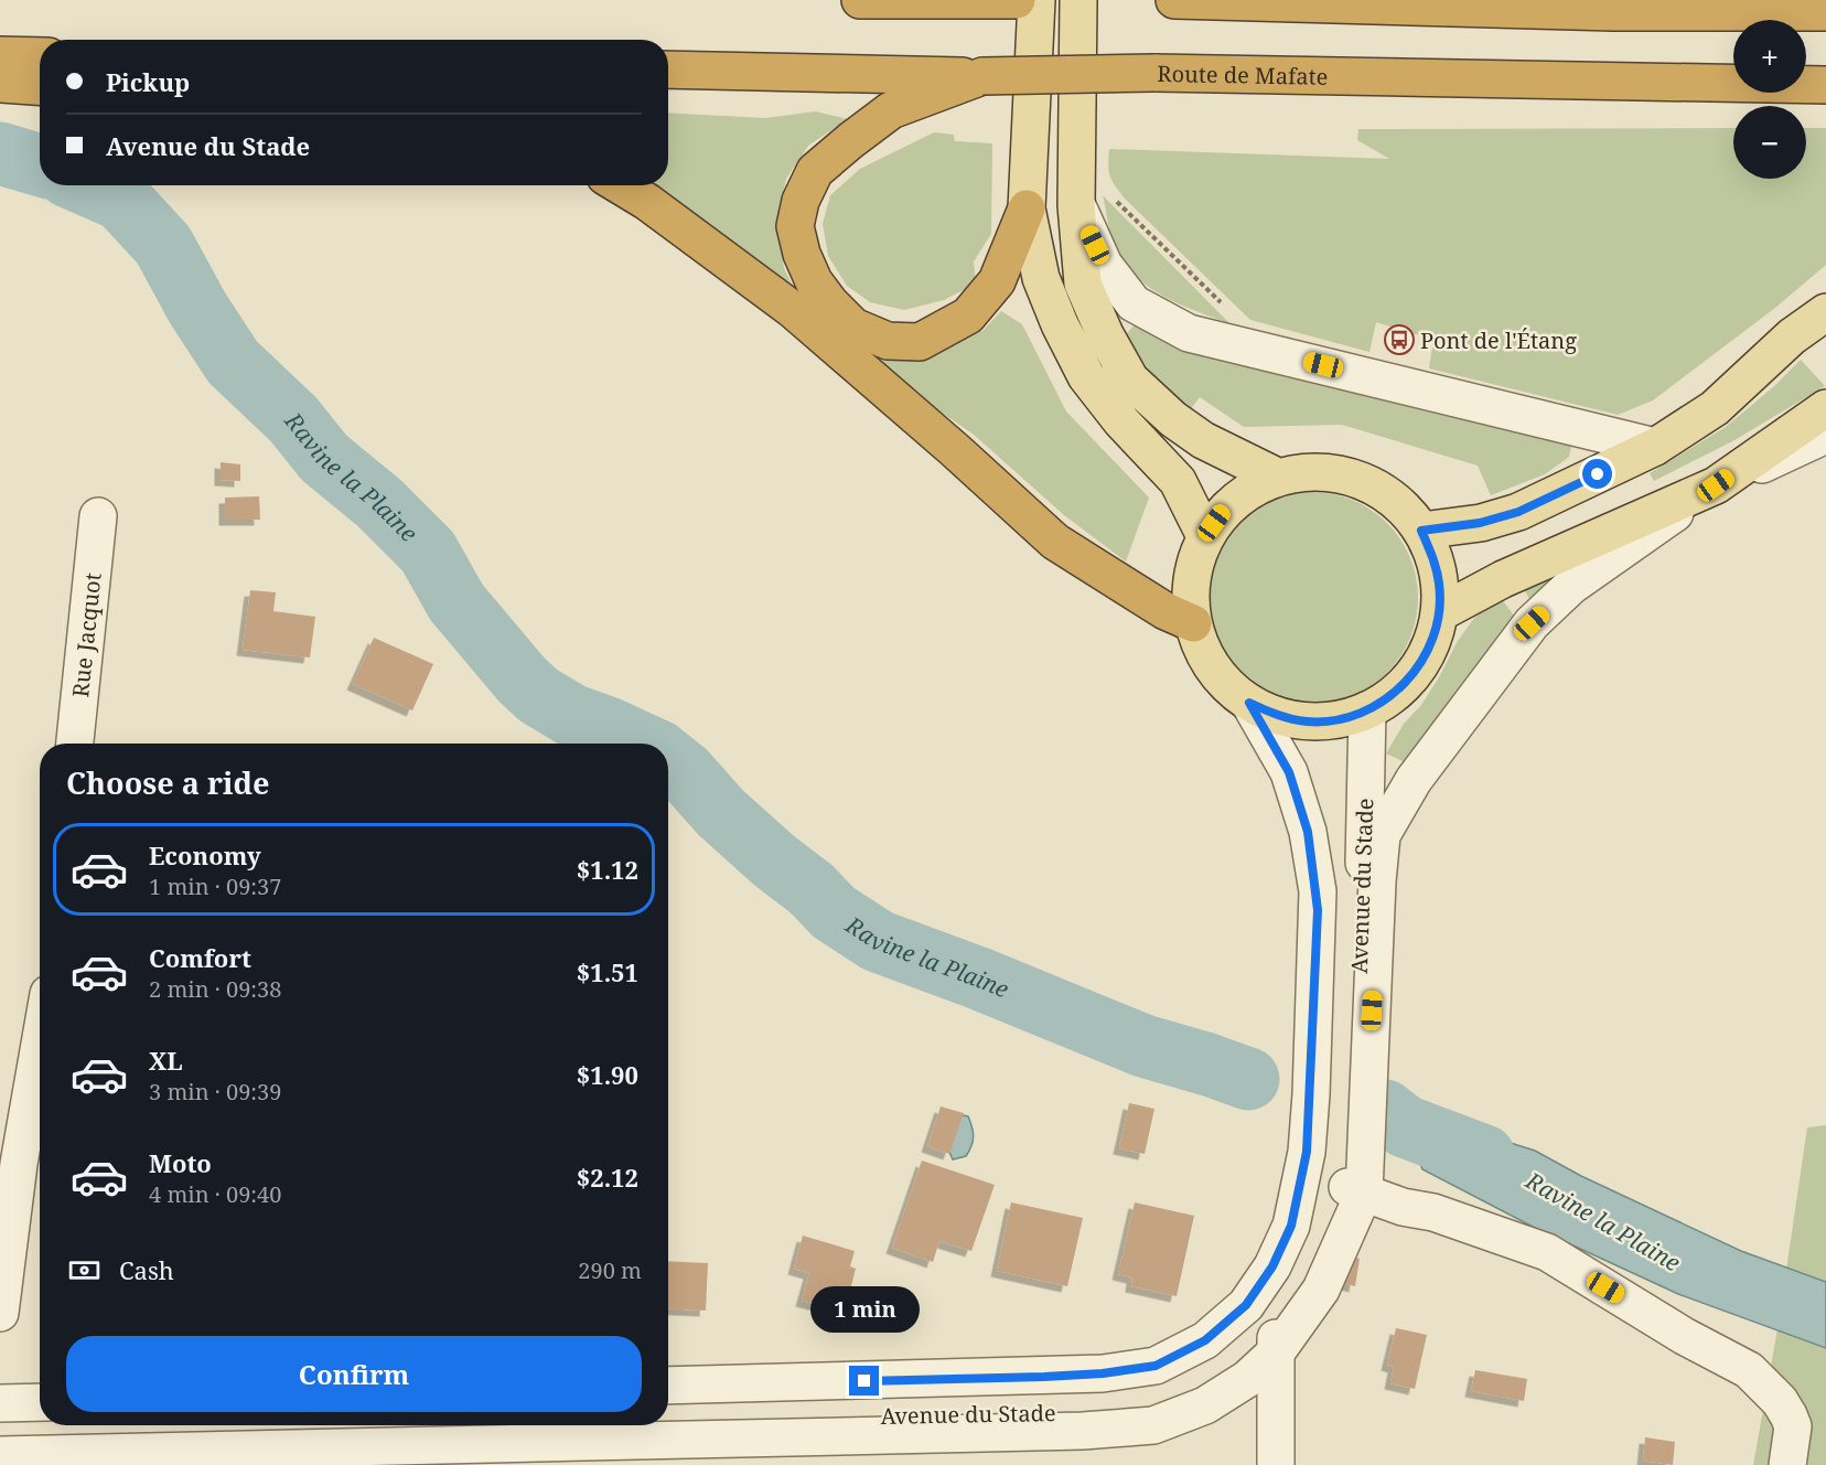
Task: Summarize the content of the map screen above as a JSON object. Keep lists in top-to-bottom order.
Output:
{
  "streets": {
    "highway": ["Route de Mafate"],
    "street": ["Rue Jacquot", "Avenue du Stade"]
  },
  "water": ["Ravine la Plaine"],
  "places": {
    "bus stop": ["Pont de l'Étang"]
  },
  "page": {
    "map_buttons": ["+", "−"],
    "banner": ["Pickup", "Avenue du Stade"],
    "heading": "Choose a ride",
    "list": [
      {
        "name": "Economy",
        "note": "1 min · 09:37",
        "value": "$1.12"
      },
      {
        "name": "Comfort",
        "note": "2 min · 09:38",
        "value": "$1.51"
      },
      {
        "name": "XL",
        "note": "3 min · 09:39",
        "value": "$1.90"
      },
      {
        "name": "Moto",
        "note": "4 min · 09:40",
        "value": "$2.12"
      }
    ],
    "pay": ["Cash", "290 m"],
    "bubble": "1 min",
    "buttons": "Confirm"
  }
}
